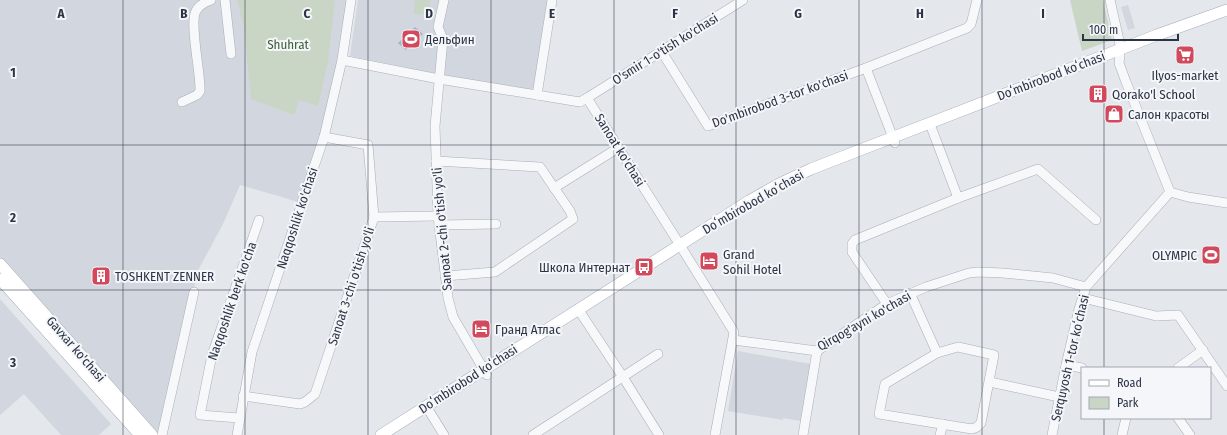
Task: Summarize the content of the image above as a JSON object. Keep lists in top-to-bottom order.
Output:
{
  "streets": {
    "main road": ["Doʻmbirobod koʻchasi", "Gavxar ko'chasi"],
    "street": [
      "O'smir 1-o'tish ko'chasi",
      "Do'mbirobod 3-tor ko'chasi",
      "Sanoat ko'chasi",
      "Naqqoshlik ko'chasi",
      "Sanoat 2-chi o'tish yo'li",
      "Sanoat 3-chi o'tish yo'li",
      "Naqqoshlik berk ko'cha",
      "Qirqog'ayni ko'chasi",
      "Serquyosh 1-tor koʻchasi"
    ]
  },
  "crossings": [
    ["O'smir 1-o'tish ko'chasi", "Do'mbirobod 3-tor ko'chasi"],
    ["O'smir 1-o'tish ko'chasi", "Sanoat ko'chasi"],
    ["Doʻmbirobod koʻchasi", "Sanoat ko'chasi"],
    ["Doʻmbirobod koʻchasi", "Sanoat 2-chi o'tish yo'li"],
    ["Sanoat ko'chasi", "Qirqog'ayni ko'chasi"],
    ["Naqqoshlik ko'chasi", "Sanoat 3-chi o'tish yo'li"],
    ["Naqqoshlik ko'chasi", "Naqqoshlik berk ko'cha"],
    ["Qirqog'ayni ko'chasi", "Serquyosh 1-tor koʻchasi"]
  ],
  "parks": ["Shuhrat"],
  "places": {
    "sports": ["Дельфин", "OLYMPIC"],
    "supermarket": ["Ilyos-market"],
    "building": ["Qorako'l School", "TOSHKENT ZENNER"],
    "shop": ["Салон красоты"],
    "hotel": ["Grand Sohil Hotel", "Гранд Атлас"],
    "bus stop": ["Школа Интернат"]
  },
  "legend": ["Road", "Park"],
  "scale_bar": "100 m",
  "grid": {
    "columns": [
      "A",
      "B",
      "C",
      "D",
      "E",
      "F",
      "G",
      "H",
      "I"
    ],
    "rows": ["1", "2", "3"]
  }
}
